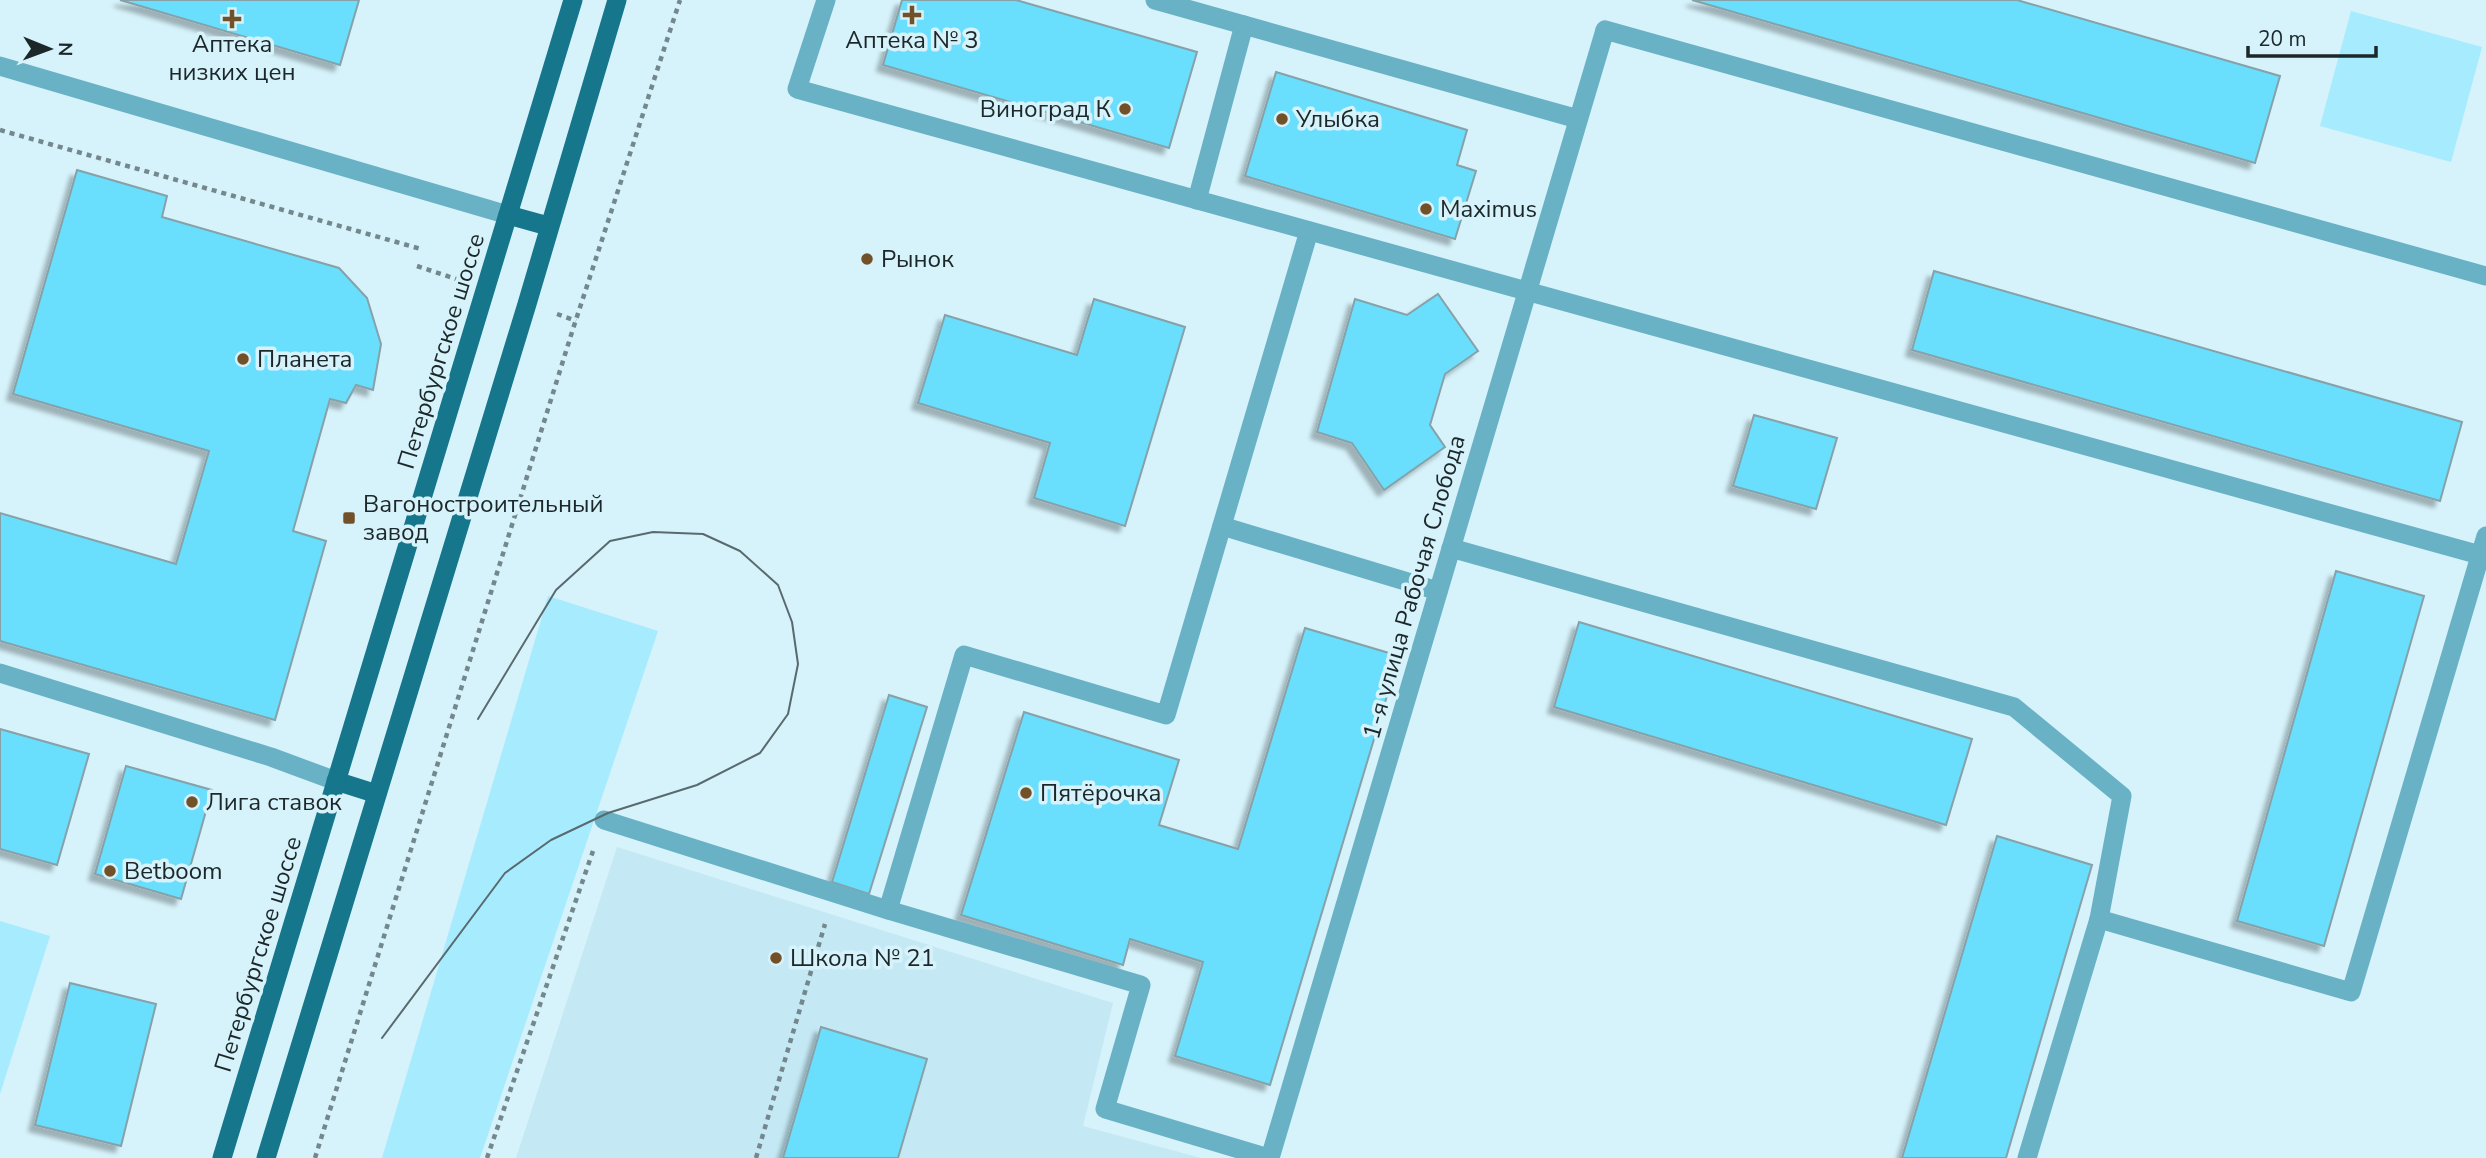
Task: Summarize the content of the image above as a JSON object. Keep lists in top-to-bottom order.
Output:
{
  "streets": {
    "main road": ["Петербургское шоссе"],
    "street": ["1-я улица Рабочая Слобода"]
  },
  "places": {
    "health": ["Аптека № 3", "Аптека низких цен"],
    "other": [
      "Виноград К",
      "Улыбка",
      "Maximus",
      "Рынок",
      "Планета",
      "Пятёрочка",
      "Лига ставок",
      "Betboom",
      "Школа № 21"
    ],
    "transit": ["Вагоностроительный завод"]
  },
  "scale_bar": "20 m",
  "north": "right"
}
